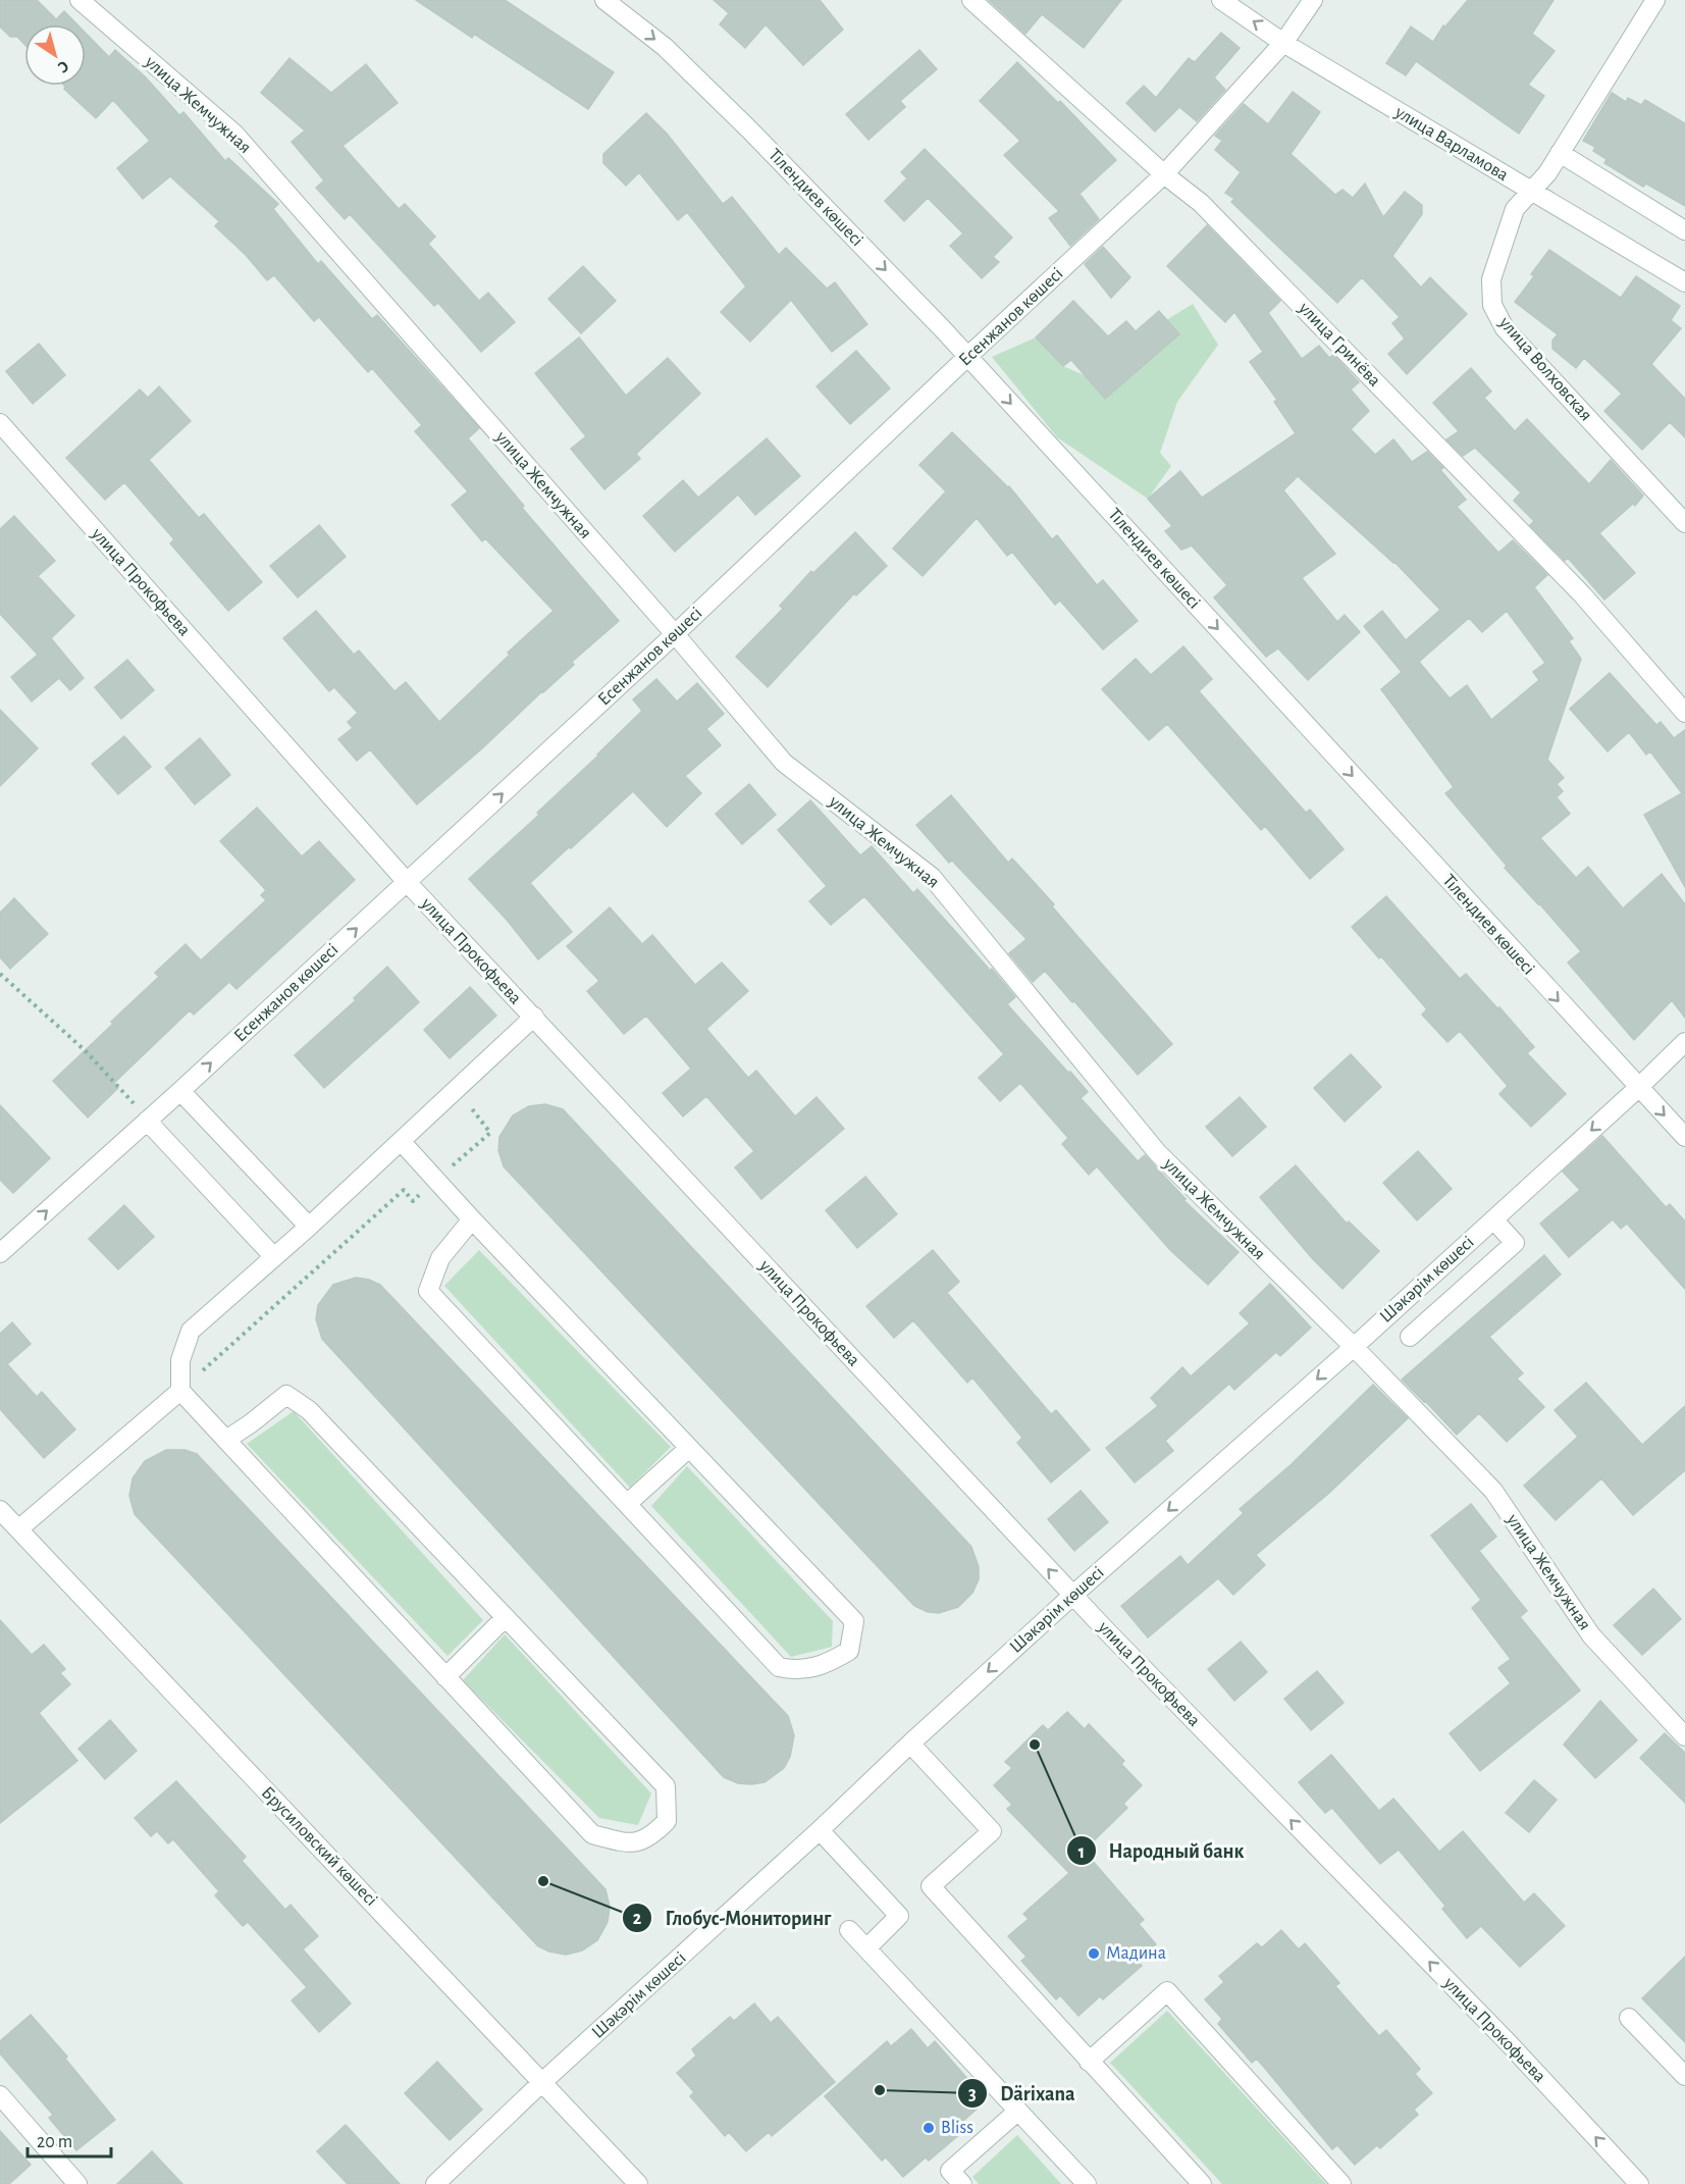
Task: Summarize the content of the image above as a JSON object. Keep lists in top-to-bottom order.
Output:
{
  "streets": {
    "street": [
      "улица Жемчужная",
      "улица Варламова",
      "Тілендиев көшесі",
      "Есенжанов көшесі",
      "улица Гринёва",
      "улица Волховская",
      "улица Прокофьева",
      "Шәкәрім көшесі",
      "Брусиловский көшесі"
    ]
  },
  "crossings": [
    ["улица Жемчужная", "Есенжанов көшесі"],
    ["улица Жемчужная", "Шәкәрім көшесі"],
    ["улица Варламова", "Есенжанов көшесі"],
    ["улица Варламова", "улица Волховская"],
    ["Тілендиев көшесі", "Есенжанов көшесі"],
    ["Тілендиев көшесі", "Шәкәрім көшесі"],
    ["Есенжанов көшесі", "улица Гринёва"],
    ["Есенжанов көшесі", "улица Прокофьева"],
    ["улица Прокофьева", "Шәкәрім көшесі"],
    ["Шәкәрім көшесі", "Брусиловский көшесі"]
  ],
  "one_way": [
    "Тілендиев көшесі",
    "Есенжанов көшесі",
    "улица Прокофьева",
    "Шәкәрім көшесі"
  ],
  "places": [
    "Народный банк",
    "Глобус-Мониторинг",
    "Мадина",
    "Därixana",
    "Bliss"
  ],
  "scale_bar": "20 m",
  "north": "bottom right"
}
